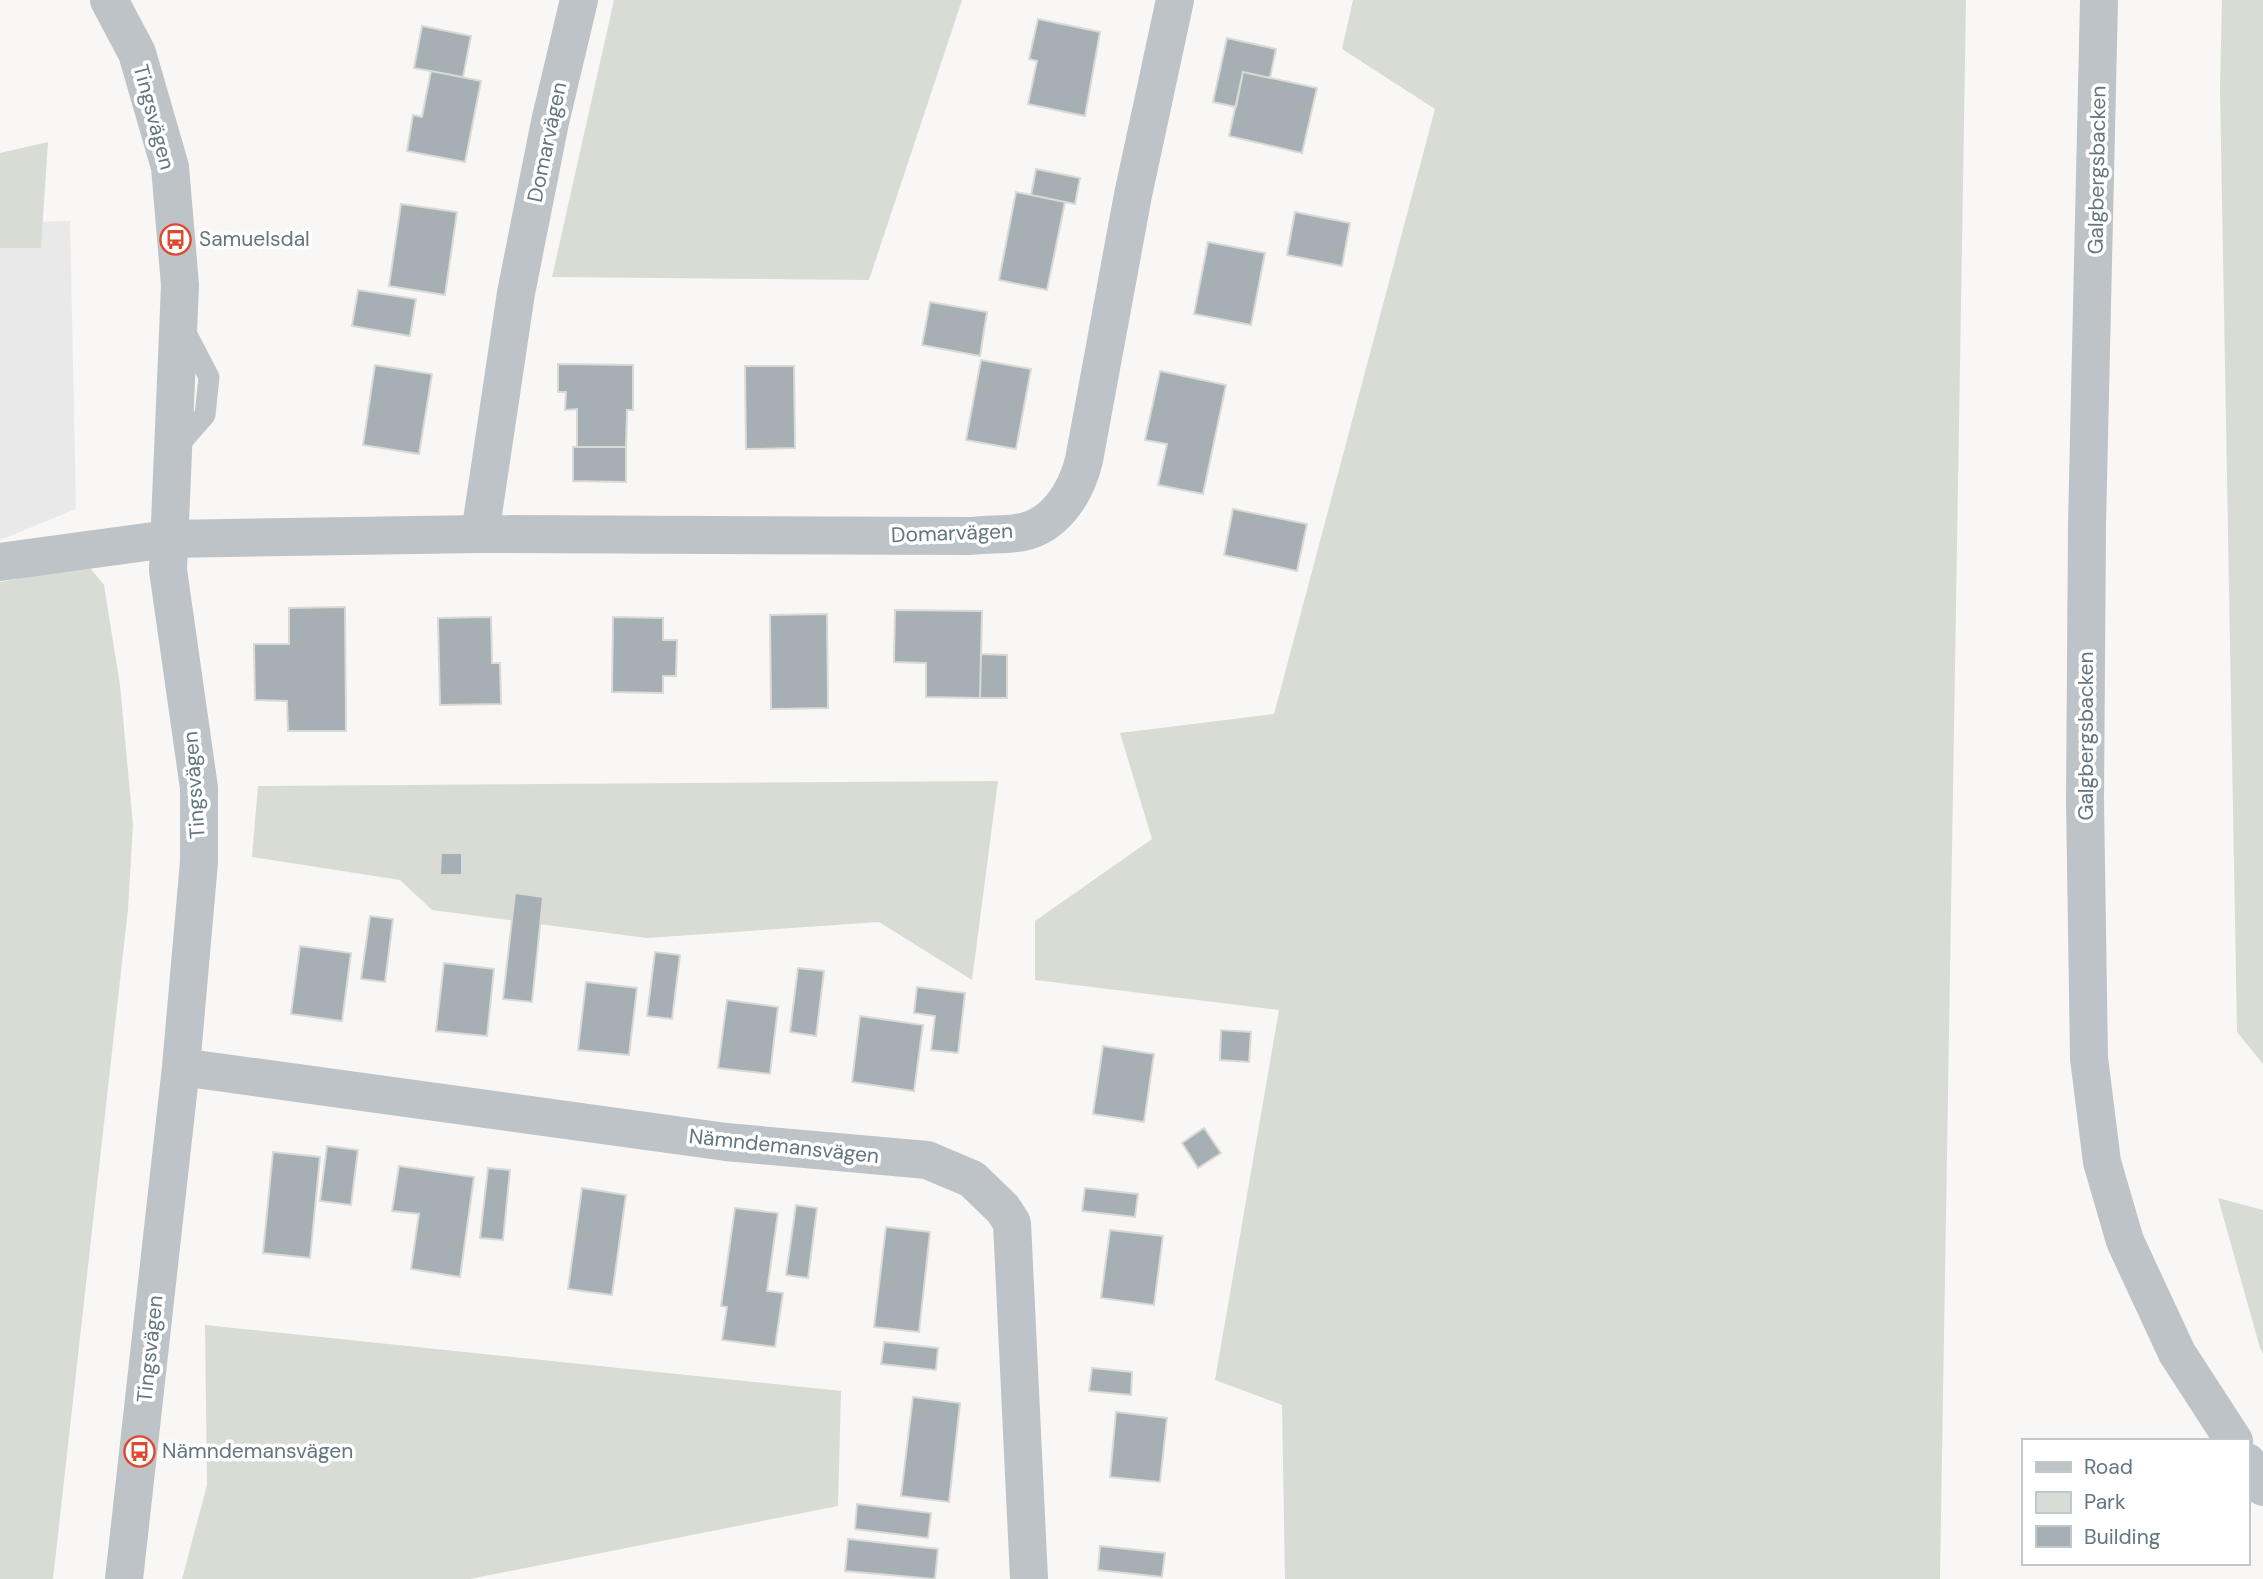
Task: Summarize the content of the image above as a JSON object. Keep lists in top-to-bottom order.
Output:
{
  "streets": {
    "street": [
      "Tingsvägen",
      "Domarvägen",
      "Galgbergsbacken",
      "Nämndemansvägen"
    ]
  },
  "crossings": [
    ["Tingsvägen", "Domarvägen"],
    ["Tingsvägen", "Nämndemansvägen"]
  ],
  "places": {
    "bus stop": ["Samuelsdal", "Nämndemansvägen"]
  },
  "legend": ["Road", "Park", "Building"]
}
